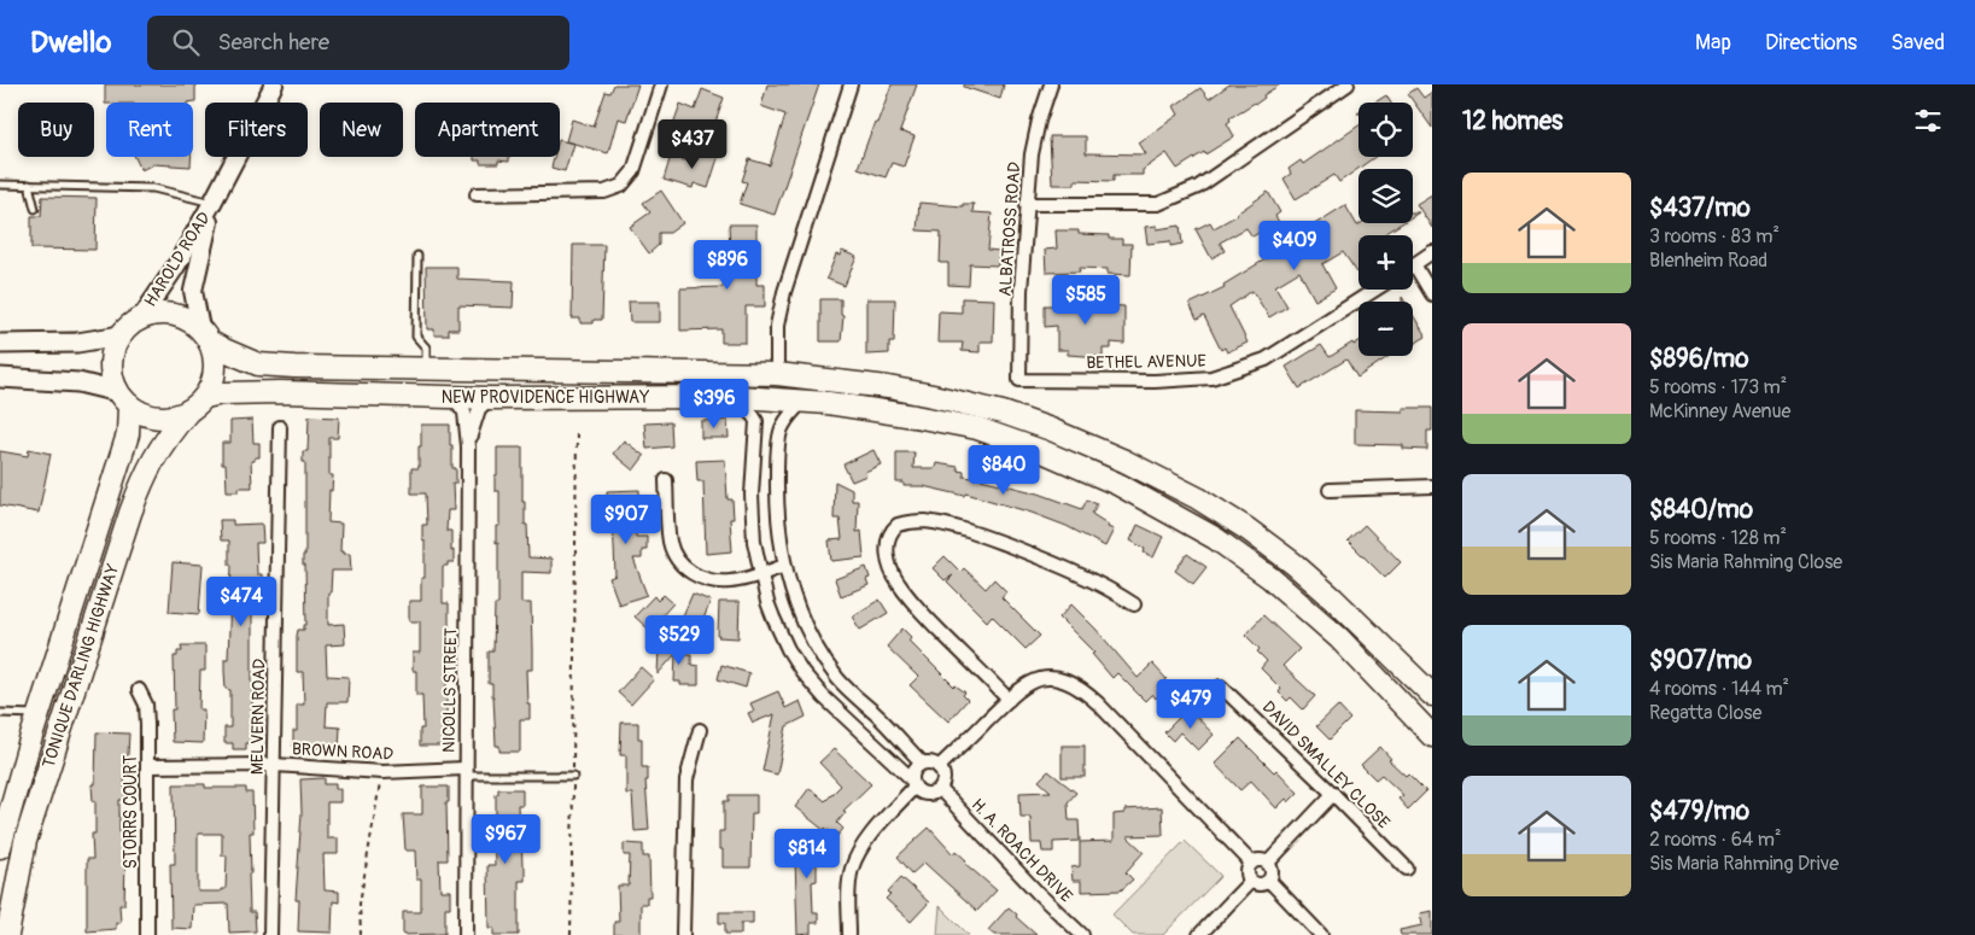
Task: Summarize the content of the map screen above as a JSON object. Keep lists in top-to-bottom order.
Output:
{
  "streets": {
    "highway": ["NEW PROVIDENCE HIGHWAY", "TONIQUE DARLING HIGHWAY"],
    "main road": ["HAROLD ROAD"],
    "street": [
      "ALBATROSS ROAD",
      "BETHEL AVENUE",
      "NICOLLS STREET",
      "MELVERN ROAD",
      "BROWN ROAD",
      "DAVID SMALLEY CLOSE",
      "STORRS COURT",
      "H. A. ROACH DRIVE"
    ]
  },
  "crossings": [
    ["ALBATROSS ROAD", "BETHEL AVENUE"],
    ["HAROLD ROAD", "NEW PROVIDENCE HIGHWAY"],
    ["HAROLD ROAD", "TONIQUE DARLING HIGHWAY"],
    ["NEW PROVIDENCE HIGHWAY", "TONIQUE DARLING HIGHWAY"],
    ["NICOLLS STREET", "BROWN ROAD"],
    ["MELVERN ROAD", "BROWN ROAD"],
    ["BROWN ROAD", "STORRS COURT"]
  ],
  "page": {
    "header": "Dwello",
    "search": "Search here",
    "nav": ["Map", "Directions", "Saved"],
    "heading": "12 homes",
    "map_buttons": ["+", "−"],
    "chip": [
      "Buy",
      "Rent",
      "Filters",
      "New",
      "Apartment"
    ],
    "price": [
      "$437",
      "$409",
      "$896",
      "$585",
      "$396",
      "$840",
      "$907",
      "$474",
      "$529",
      "$479",
      "$967",
      "$814"
    ],
    "list": [
      {
        "name": "$437/mo",
        "note": "3 rooms · 83 m² · Blenheim Road"
      },
      {
        "name": "$896/mo",
        "note": "5 rooms · 173 m² · McKinney Avenue"
      },
      {
        "name": "$840/mo",
        "note": "5 rooms · 128 m² · Sis Maria Rahming Close"
      },
      {
        "name": "$907/mo",
        "note": "4 rooms · 144 m² · Regatta Close"
      },
      {
        "name": "$479/mo",
        "note": "2 rooms · 64 m² · Sis Maria Rahming Drive"
      }
    ]
  }
}
